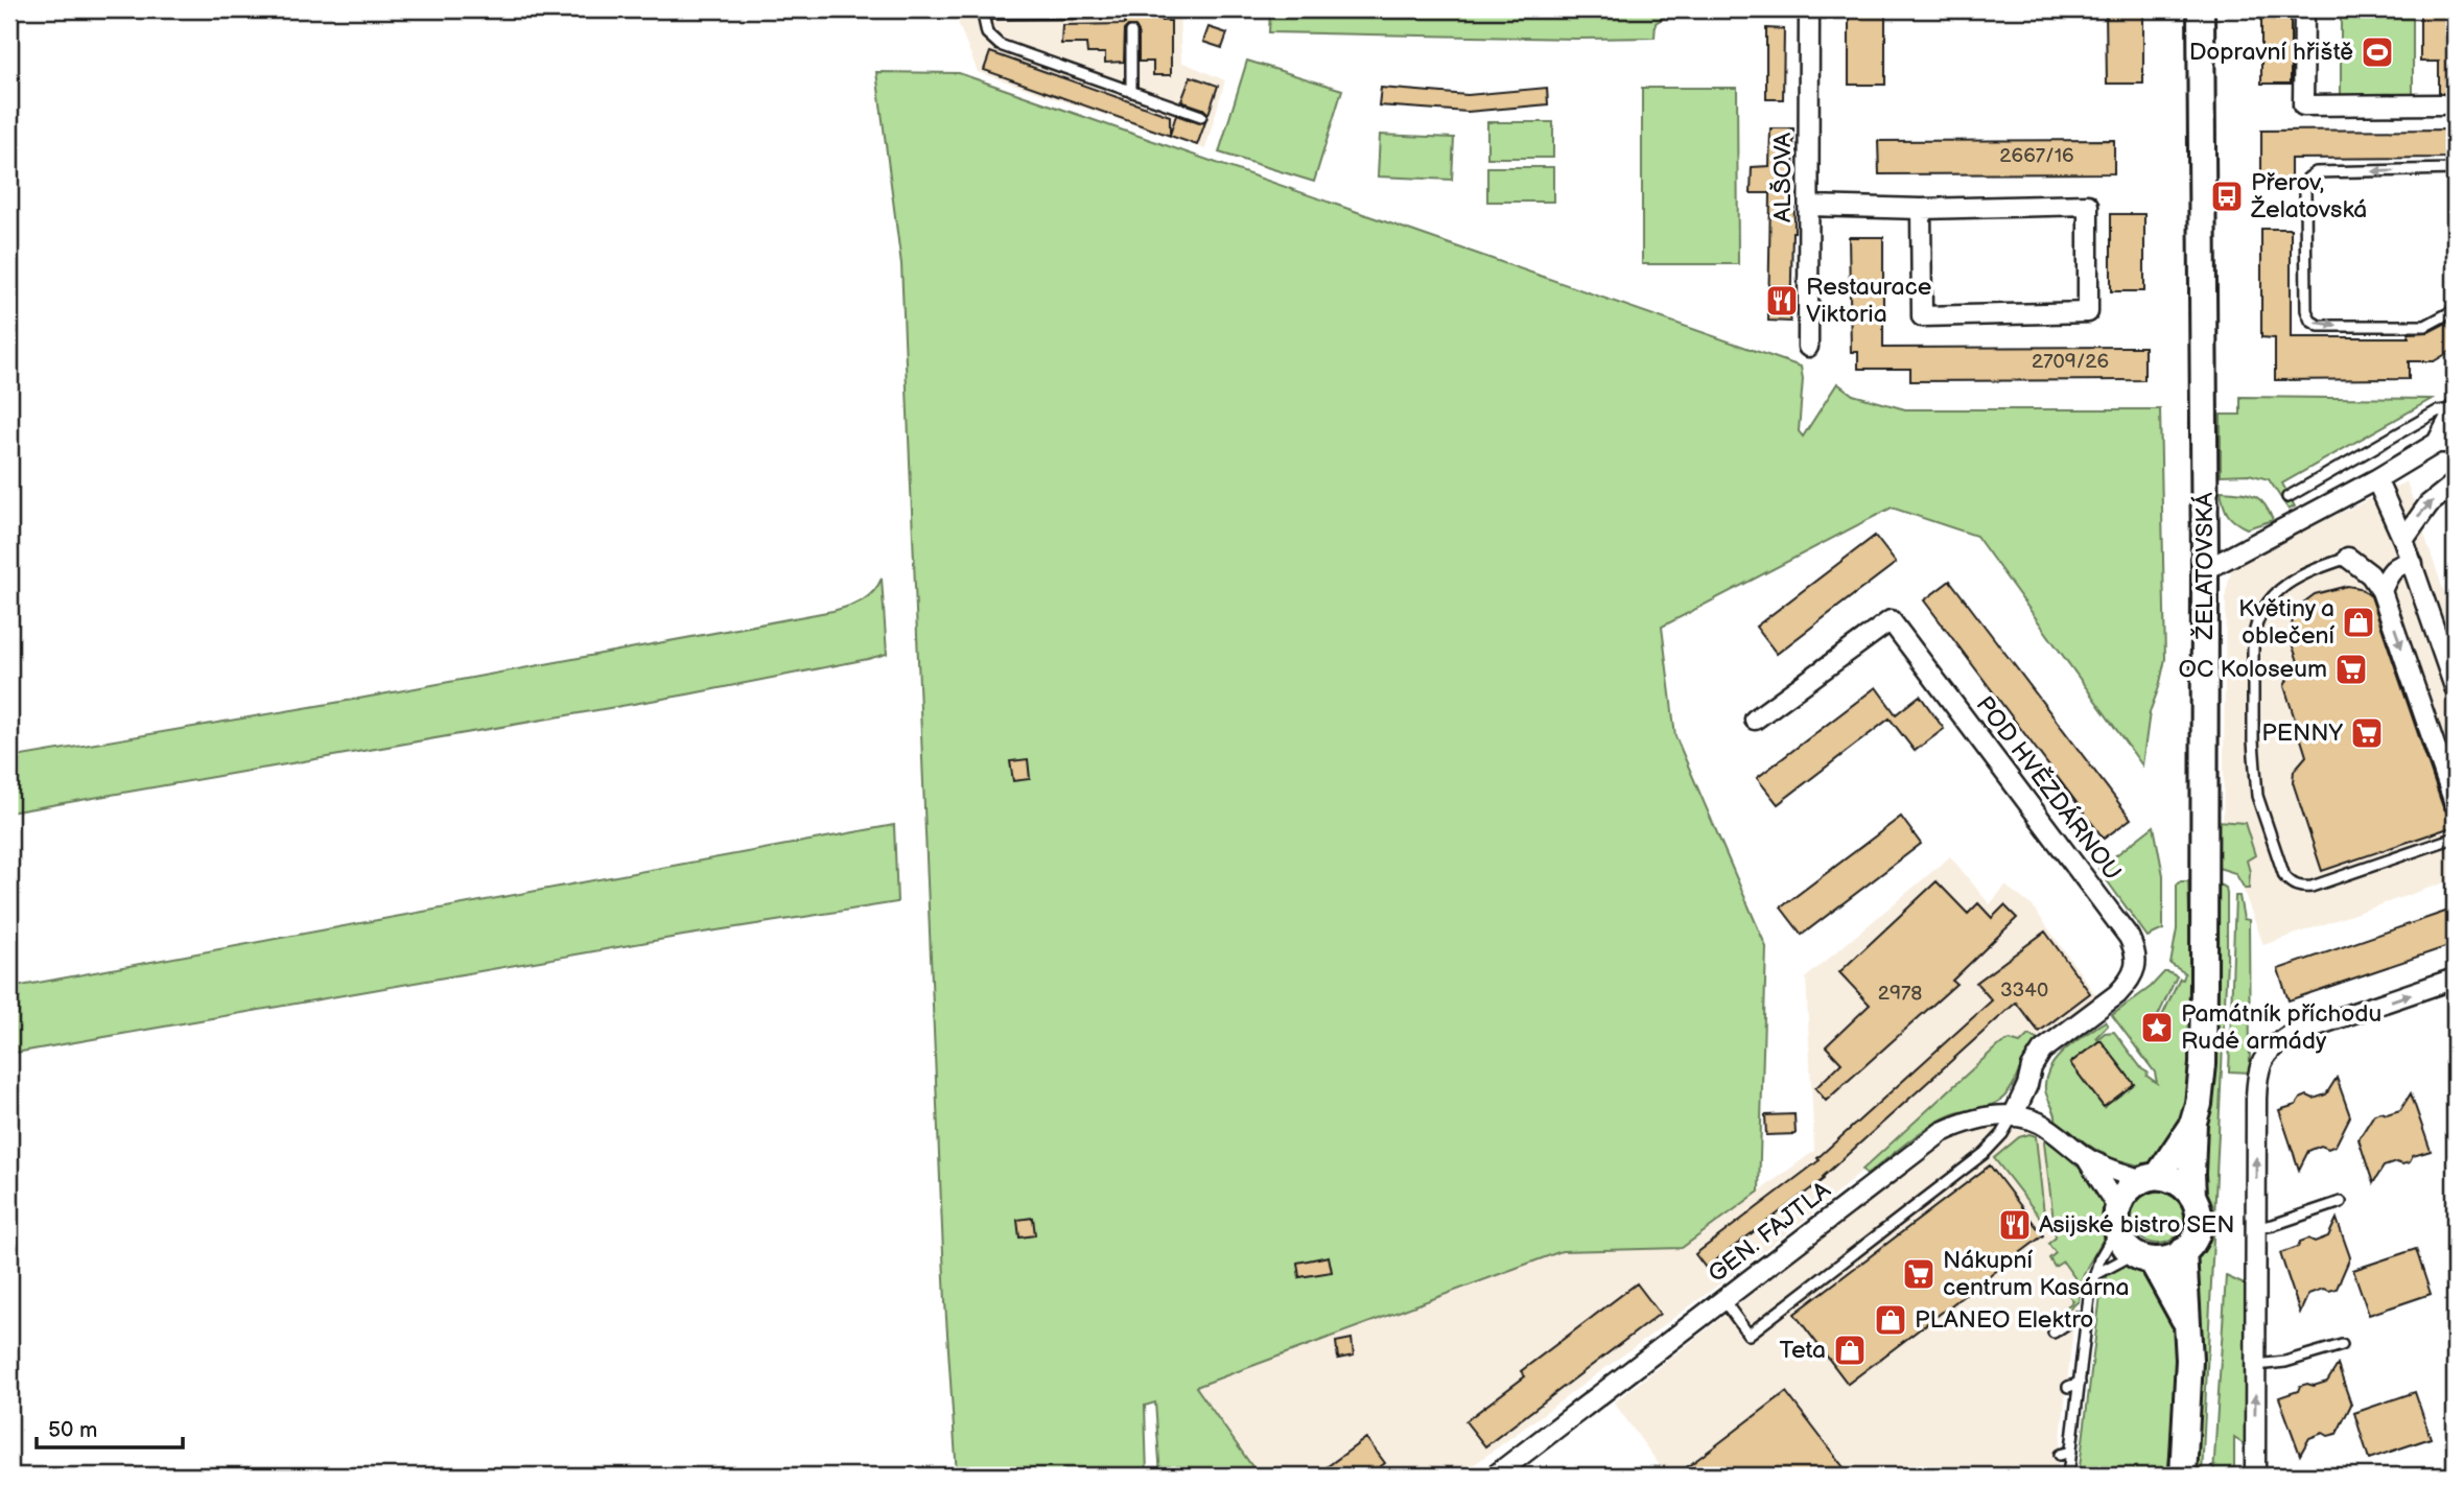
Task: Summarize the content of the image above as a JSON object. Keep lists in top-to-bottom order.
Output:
{
  "streets": {
    "main road": ["ŽELATOVSKÁ"],
    "street": ["ALŠOVA", "POD HVĚZDÁRNOU", "GEN. FAJTLA"]
  },
  "crossings": [
    ["ŽELATOVSKÁ", "GEN. FAJTLA"],
    ["POD HVĚZDÁRNOU", "GEN. FAJTLA"]
  ],
  "places": {
    "sports": ["Dopravní hřiště"],
    "bus stop": ["Přerov, Želatovská"],
    "restaurant": ["Restaurace Viktoria", "Asijské bistro SEN"],
    "shop": ["Květiny a oblečení", "PLANEO Elektro", "Teta"],
    "supermarket": ["OC Koloseum", "PENNY", "Nákupní centrum Kasárna"],
    "place": ["Památník příchodu Rudé armády"]
  },
  "house_numbers": [
    "2667/16",
    "2709/26",
    "3340",
    "2978"
  ],
  "scale_bar": "50 m"
}
